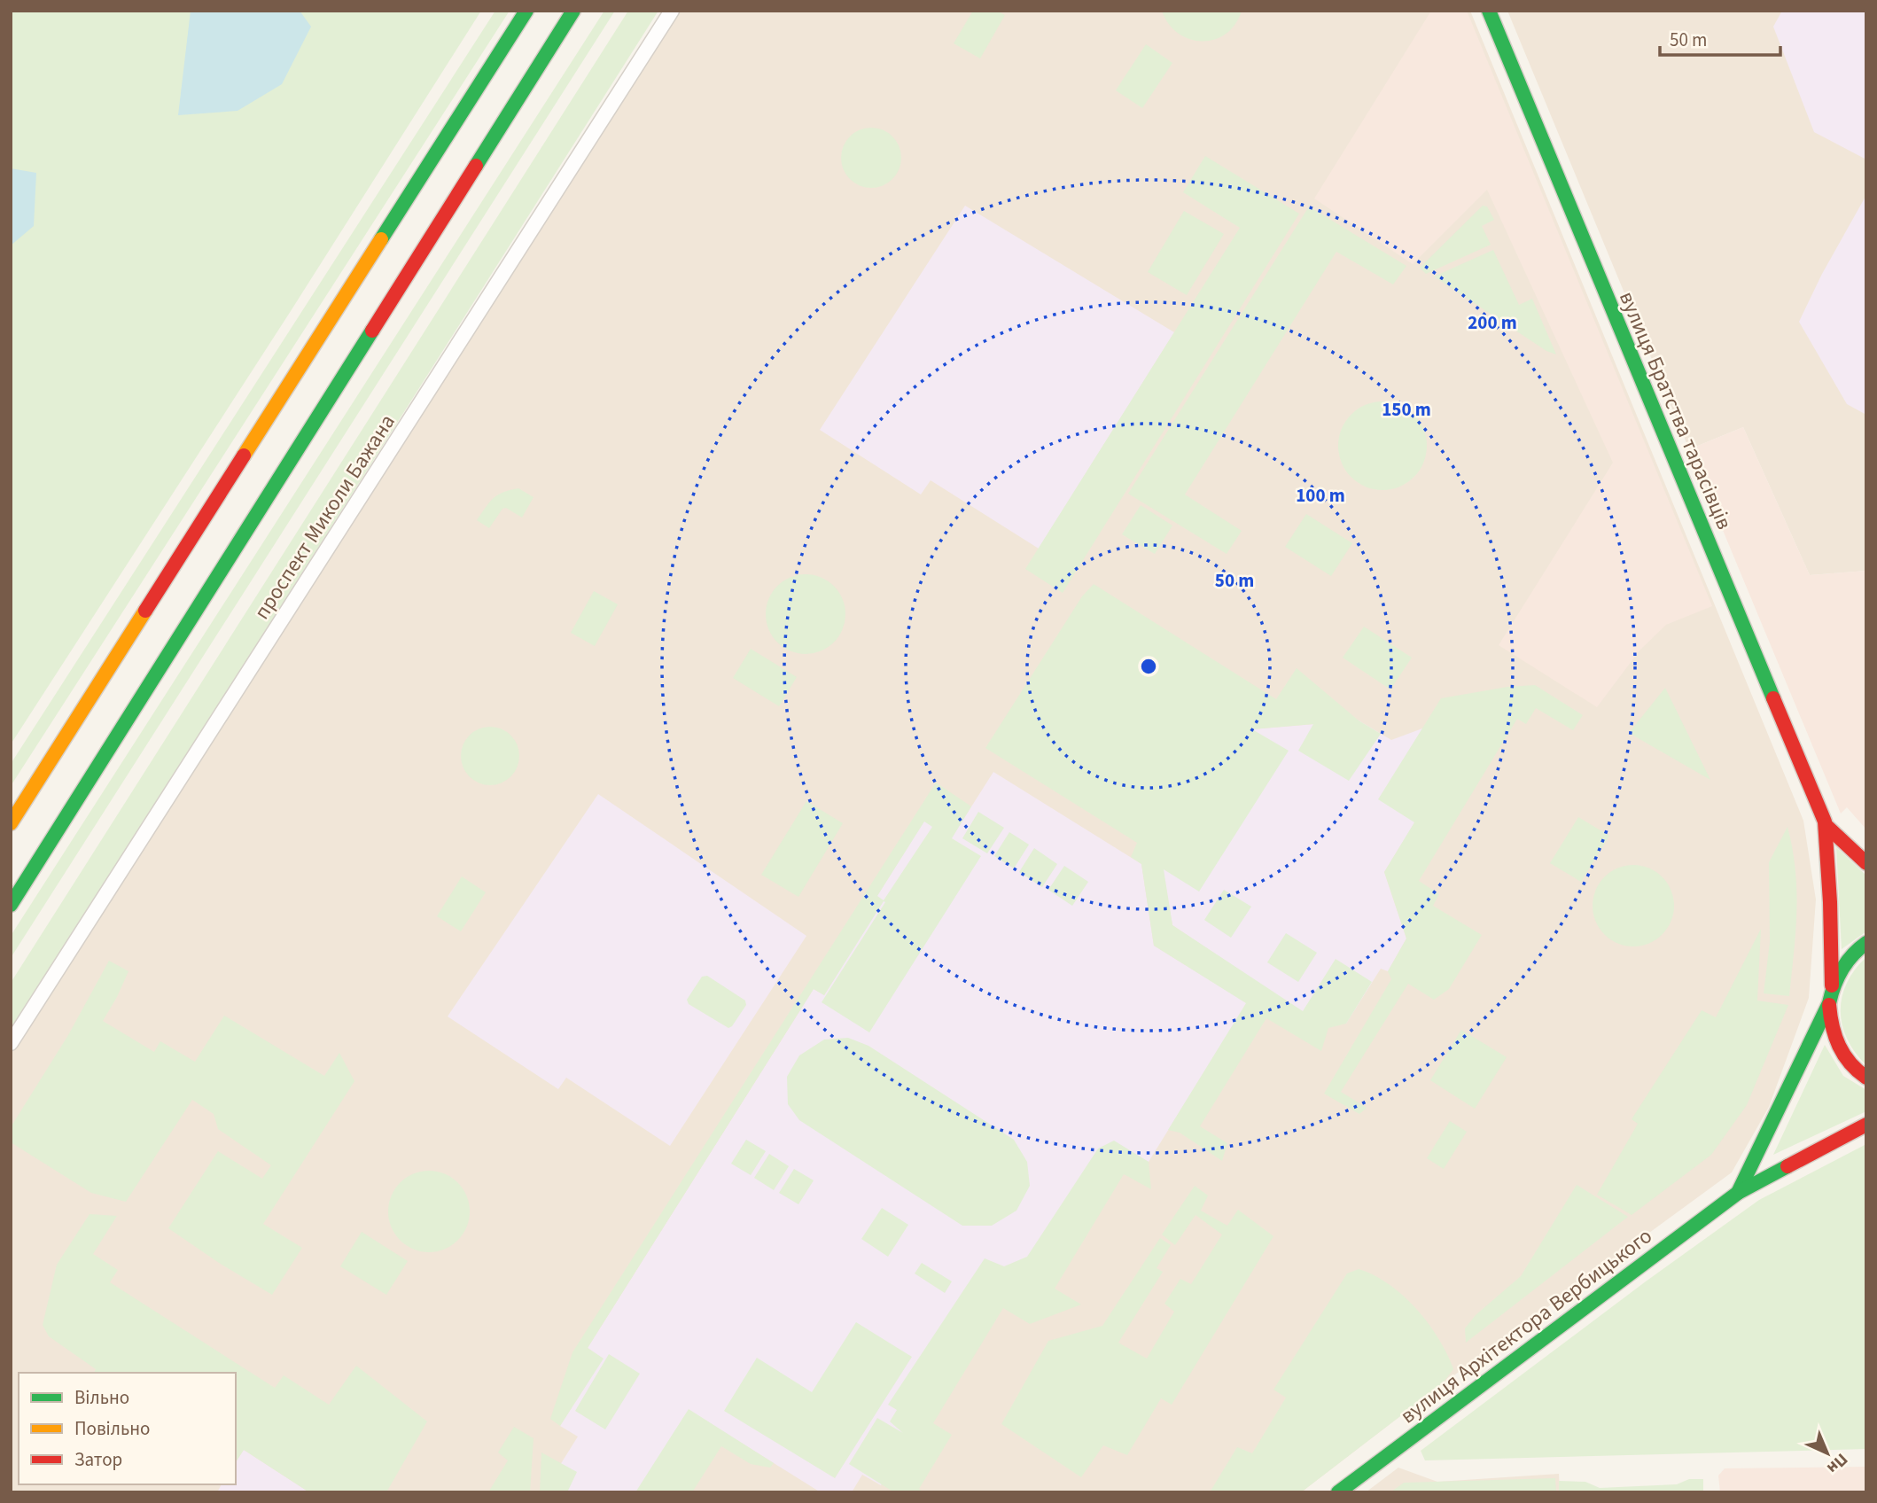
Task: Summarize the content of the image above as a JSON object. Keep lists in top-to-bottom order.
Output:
{
  "streets": {
    "main road": ["вулиця Братства тарасівців", "вулиця Архітектора Вербицького"],
    "street": ["проспект Миколи Бажана"]
  },
  "crossings": [
    ["вулиця Братства тарасівців", "вулиця Архітектора Вербицького"]
  ],
  "legend": ["Вільно", "Повільно", "Затор"],
  "scale_bar": "50 m",
  "north": "bottom right",
  "rings": [
    "200 m",
    "150 m",
    "100 m",
    "50 m"
  ]
}
